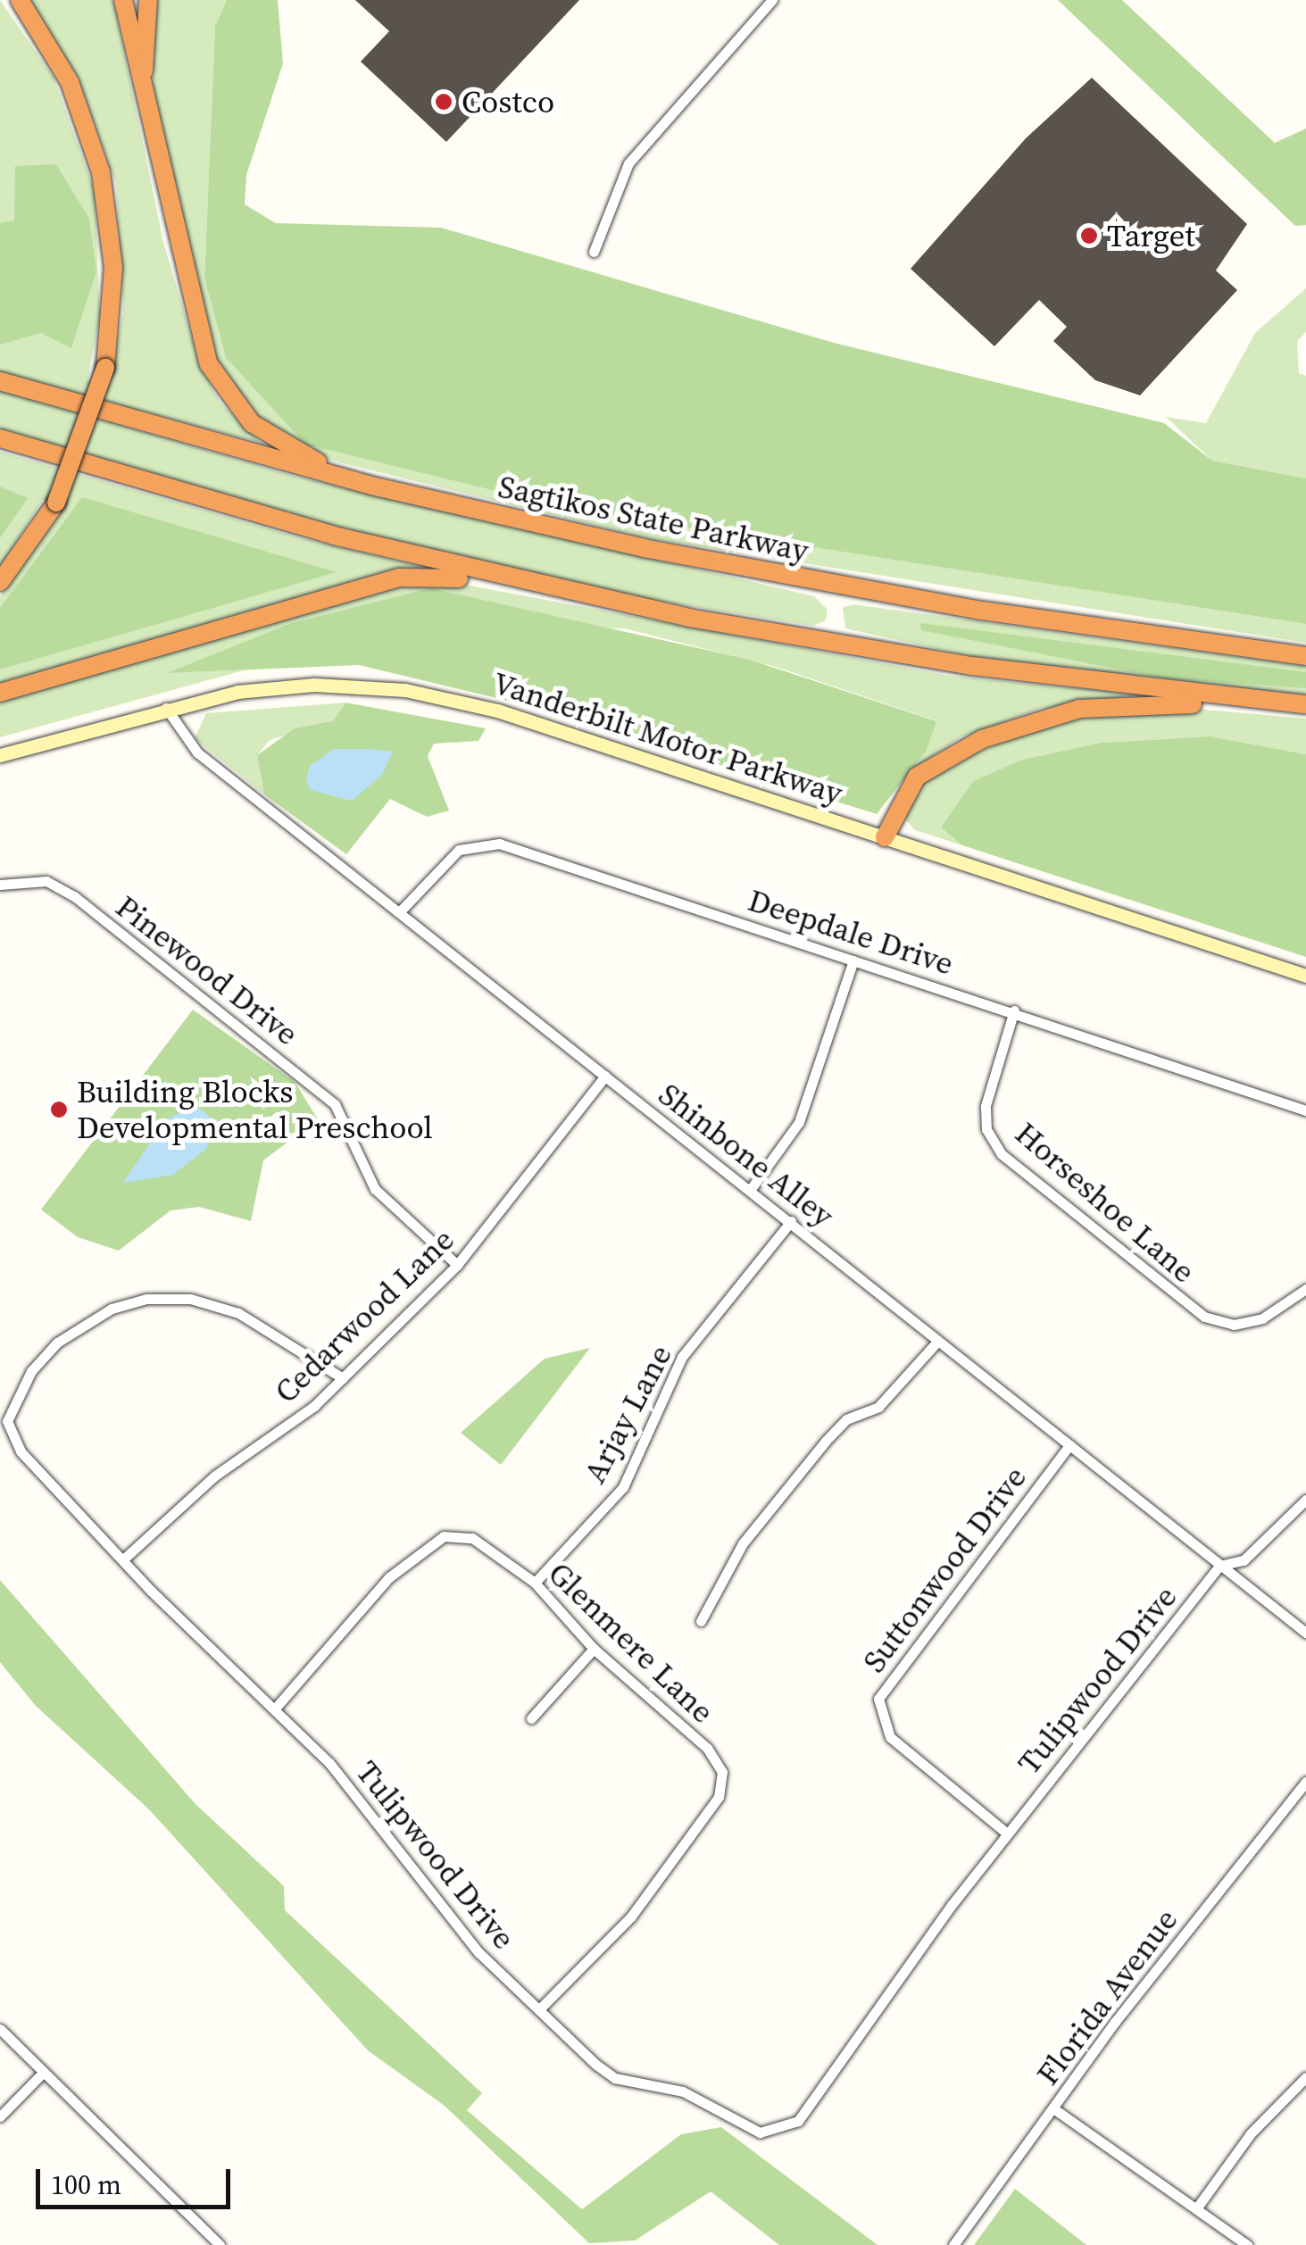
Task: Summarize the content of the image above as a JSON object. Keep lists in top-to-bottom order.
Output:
{
  "streets": {
    "highway": ["Sagtikos State Parkway"],
    "main road": ["Vanderbilt Motor Parkway"],
    "street": [
      "Deepdale Drive",
      "Pinewood Drive",
      "Shinbone Alley",
      "Horseshoe Lane",
      "Cedarwood Lane",
      "Arjay Lane",
      "Suttonwood Drive",
      "Glenmere Lane",
      "Tulipwood Drive",
      "Florida Avenue"
    ]
  },
  "crossings": [
    ["Vanderbilt Motor Parkway", "Shinbone Alley"],
    ["Deepdale Drive", "Shinbone Alley"],
    ["Deepdale Drive", "Horseshoe Lane"],
    ["Pinewood Drive", "Cedarwood Lane"],
    ["Shinbone Alley", "Cedarwood Lane"],
    ["Shinbone Alley", "Arjay Lane"],
    ["Shinbone Alley", "Suttonwood Drive"],
    ["Shinbone Alley", "Tulipwood Drive"],
    ["Cedarwood Lane", "Tulipwood Drive"],
    ["Arjay Lane", "Glenmere Lane"],
    ["Suttonwood Drive", "Tulipwood Drive"],
    ["Glenmere Lane", "Tulipwood Drive"]
  ],
  "places": ["Costco", "Target", "Building Blocks Developmental Preschool"],
  "scale_bar": "100 m"
}
